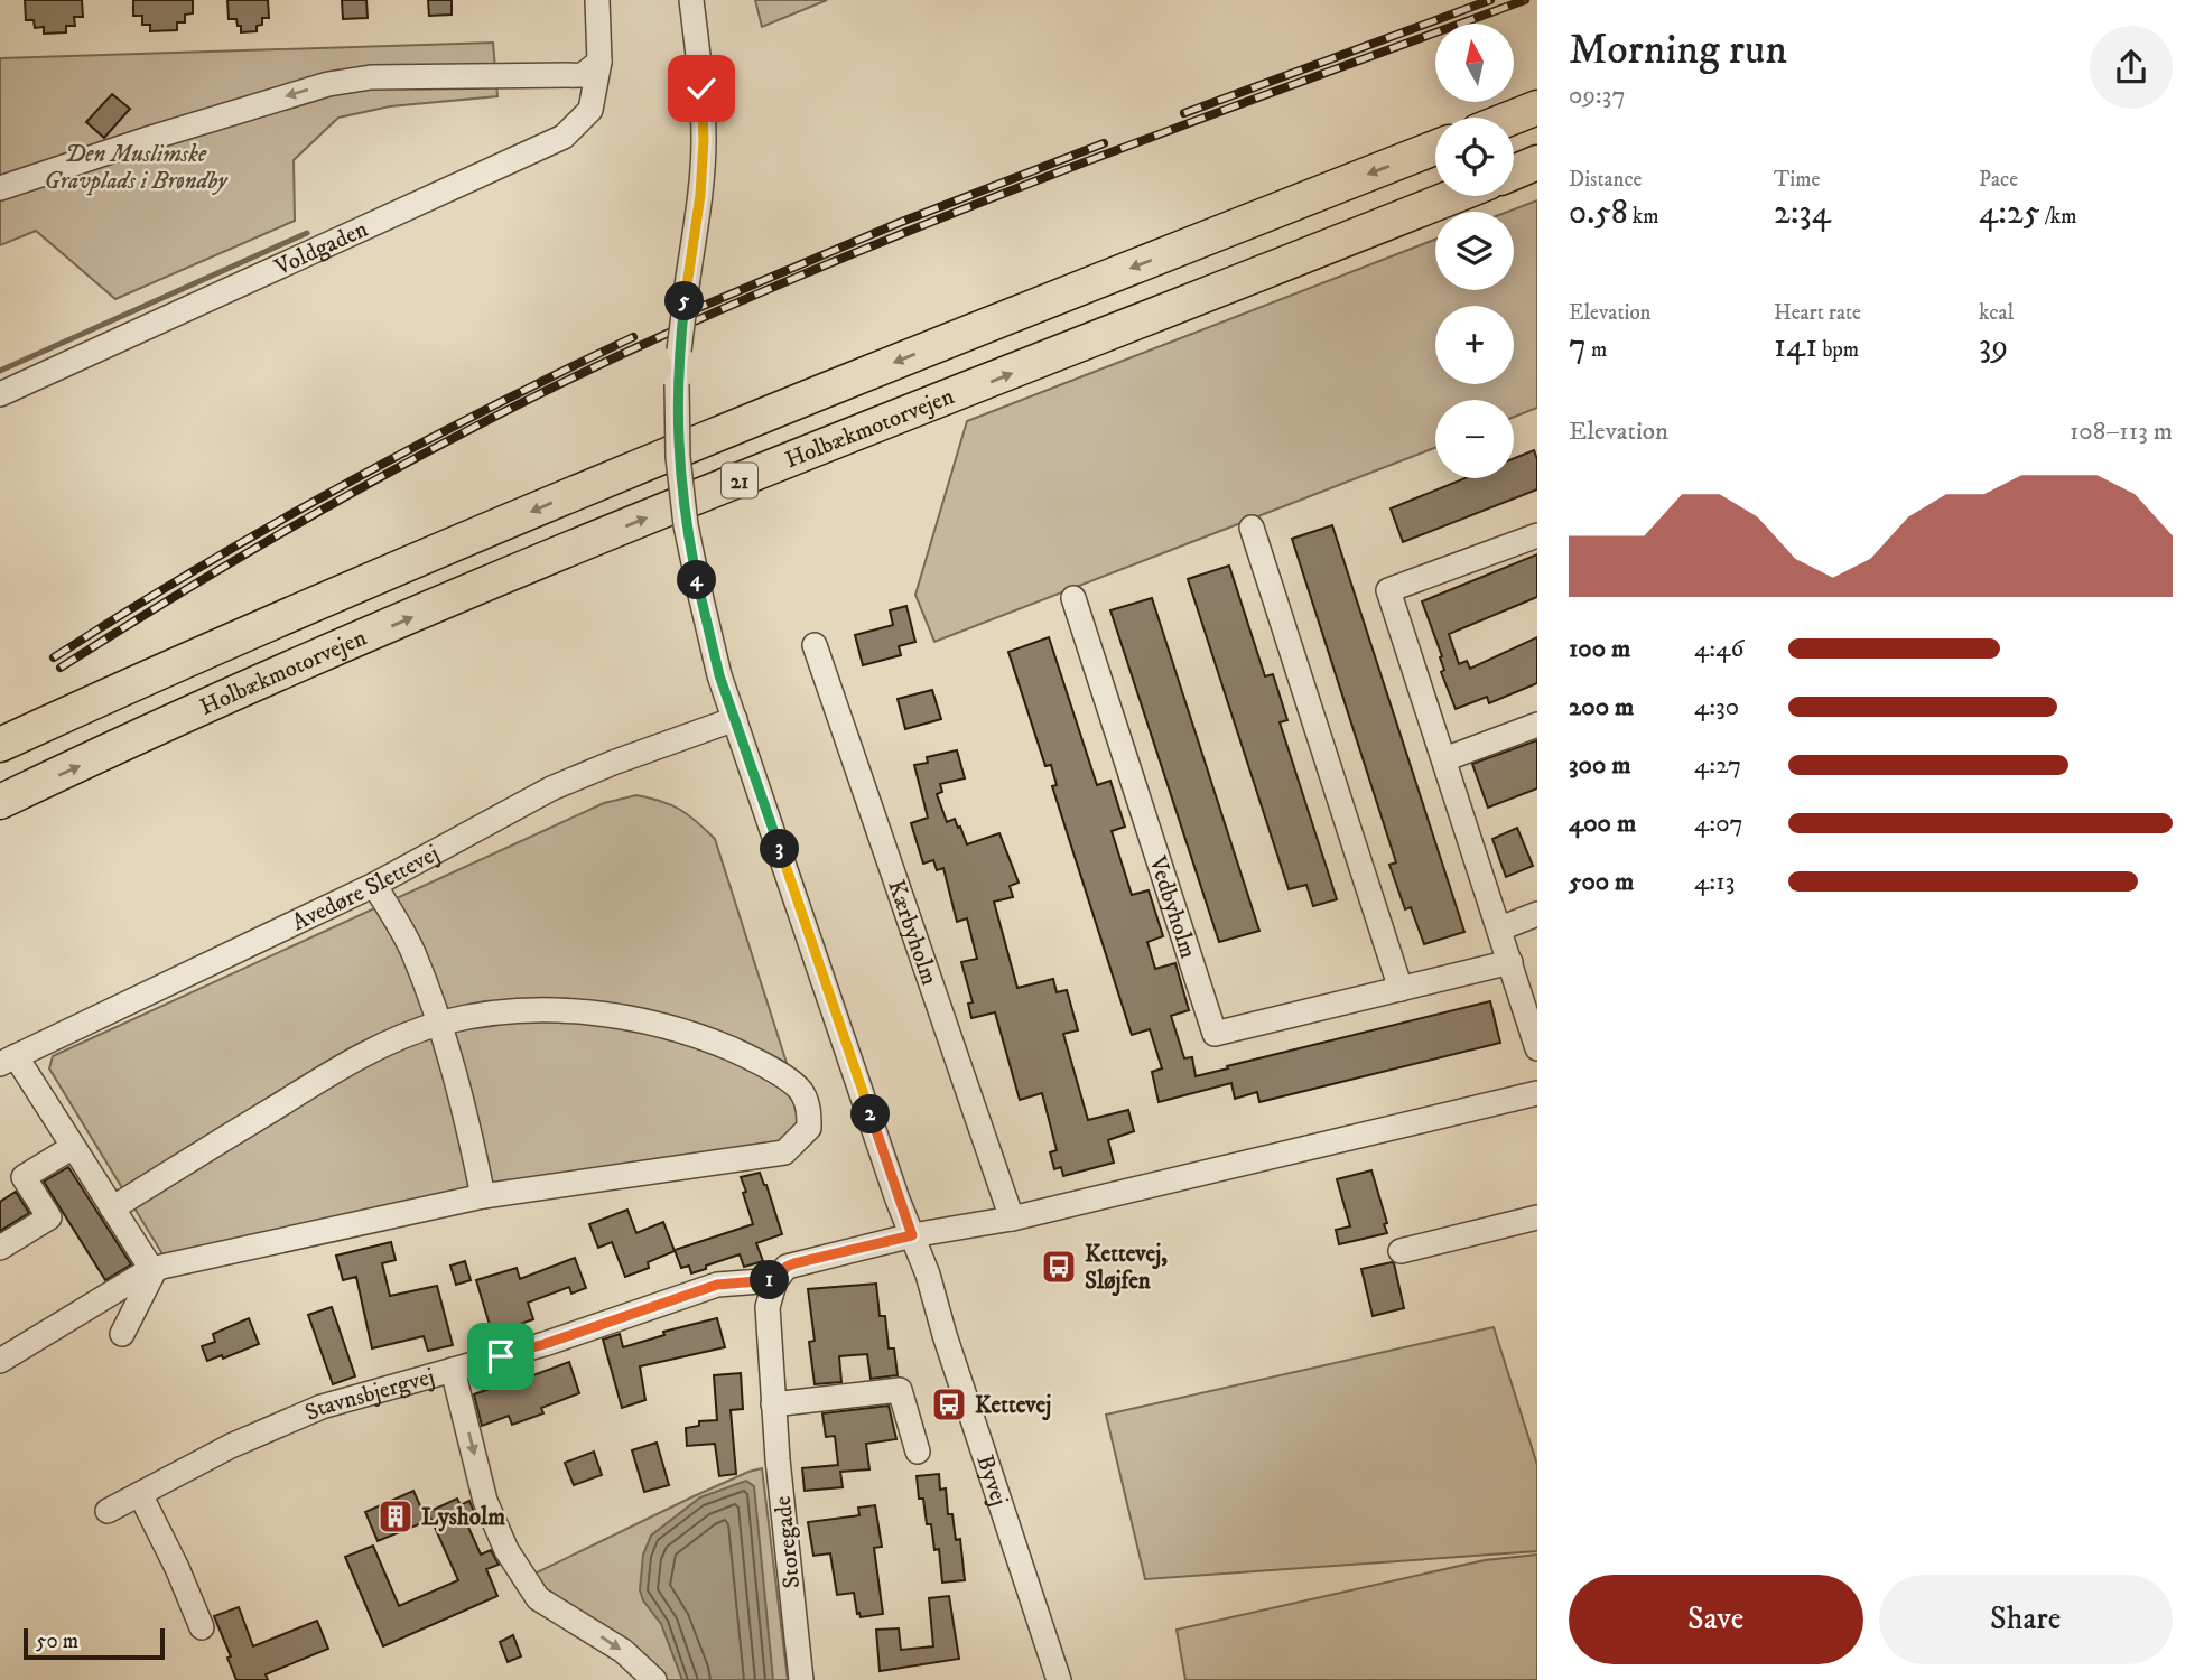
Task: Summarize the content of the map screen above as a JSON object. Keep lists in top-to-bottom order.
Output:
{
  "streets": {
    "highway": ["Holbækmotorvejen", "21"],
    "street": [
      "Voldgaden",
      "Avedøre Slettevej",
      "Vedbyholm",
      "Kærbyholm",
      "Stavnsbjergvej",
      "Byvej",
      "Storegade"
    ]
  },
  "crossings": [
    ["Avedøre Slettevej", "Byvej"],
    ["Stavnsbjergvej", "Byvej"],
    ["Stavnsbjergvej", "Storegade"]
  ],
  "parks": ["Den Muslimske Gravplads i Brøndby"],
  "places": {
    "bus stop": ["Kettevej, Sløjfen", "Kettevej"],
    "building": ["Lysholm"]
  },
  "scale_bar": "50 m",
  "north": "top",
  "page": {
    "heading": ["Morning run", "09:37"],
    "map_buttons": ["+", "−"],
    "stats": [
      ["Distance", "0.58 km"],
      ["Time", "2:34"],
      ["Pace", "4:25 /km"],
      ["Elevation", "7 m"],
      ["Heart rate", "141 bpm"],
      ["kcal", "39"]
    ],
    "pins": [
      "5",
      "4",
      "3",
      "2",
      "1"
    ],
    "chart": ["Elevation", "108–113 m"],
    "list": [
      {
        "name": "100 m",
        "note": "4:46"
      },
      {
        "name": "200 m",
        "note": "4:30"
      },
      {
        "name": "300 m",
        "note": "4:27"
      },
      {
        "name": "400 m",
        "note": "4:07"
      },
      {
        "name": "500 m",
        "note": "4:13"
      }
    ],
    "buttons": ["Save", "Share"],
    "scale": "50 m"
  }
}
